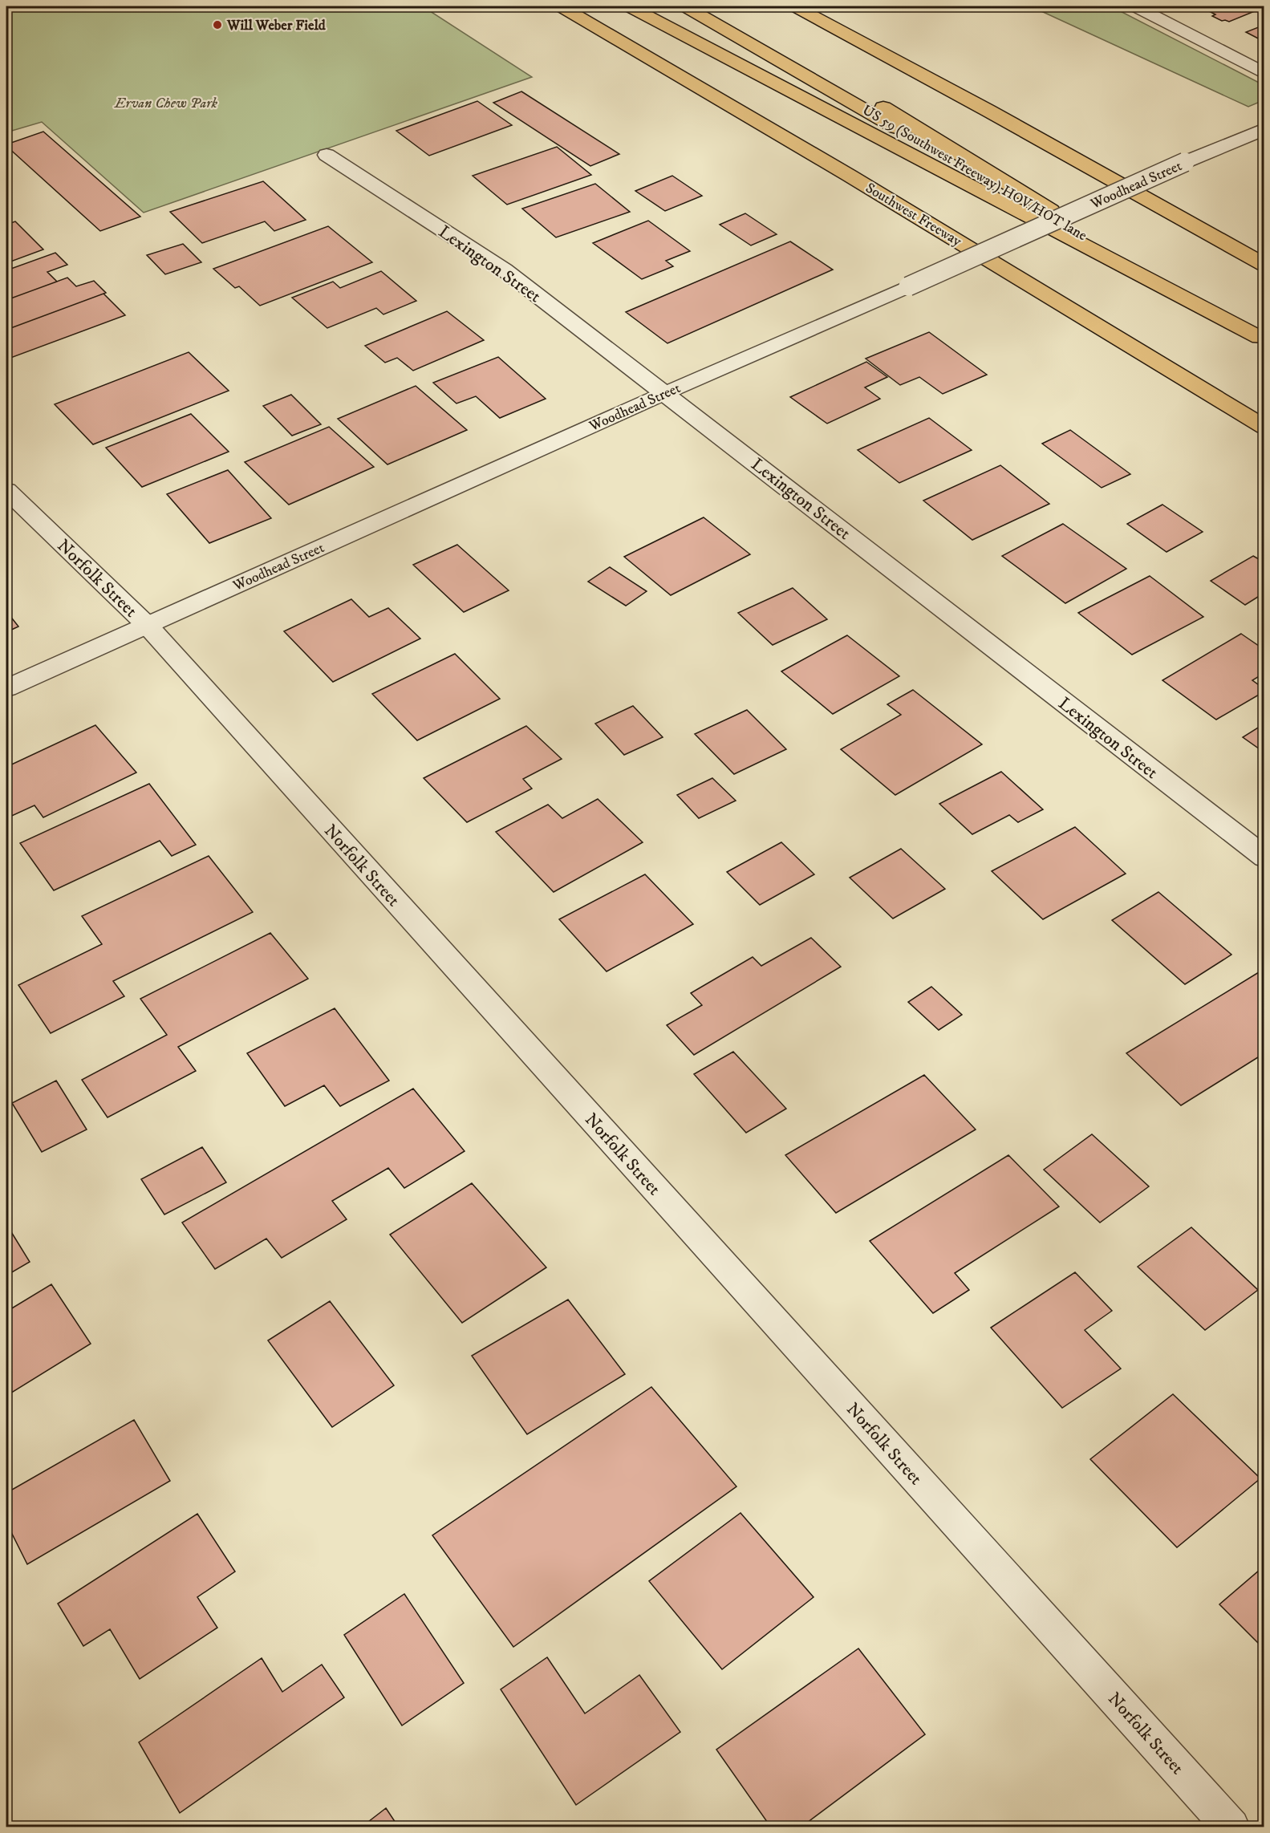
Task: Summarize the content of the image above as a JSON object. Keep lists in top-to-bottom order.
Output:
{
  "streets": {
    "highway": ["US 59 (Southwest Freeway) HOV/HOT lane", "Southwest Freeway"],
    "street": ["Woodhead Street", "Lexington Street", "Norfolk Street"]
  },
  "crossings": [
    ["Woodhead Street", "Lexington Street"],
    ["Woodhead Street", "Norfolk Street"]
  ],
  "parks": ["Ervan Chew Park"],
  "places": ["Will Weber Field"]
}
